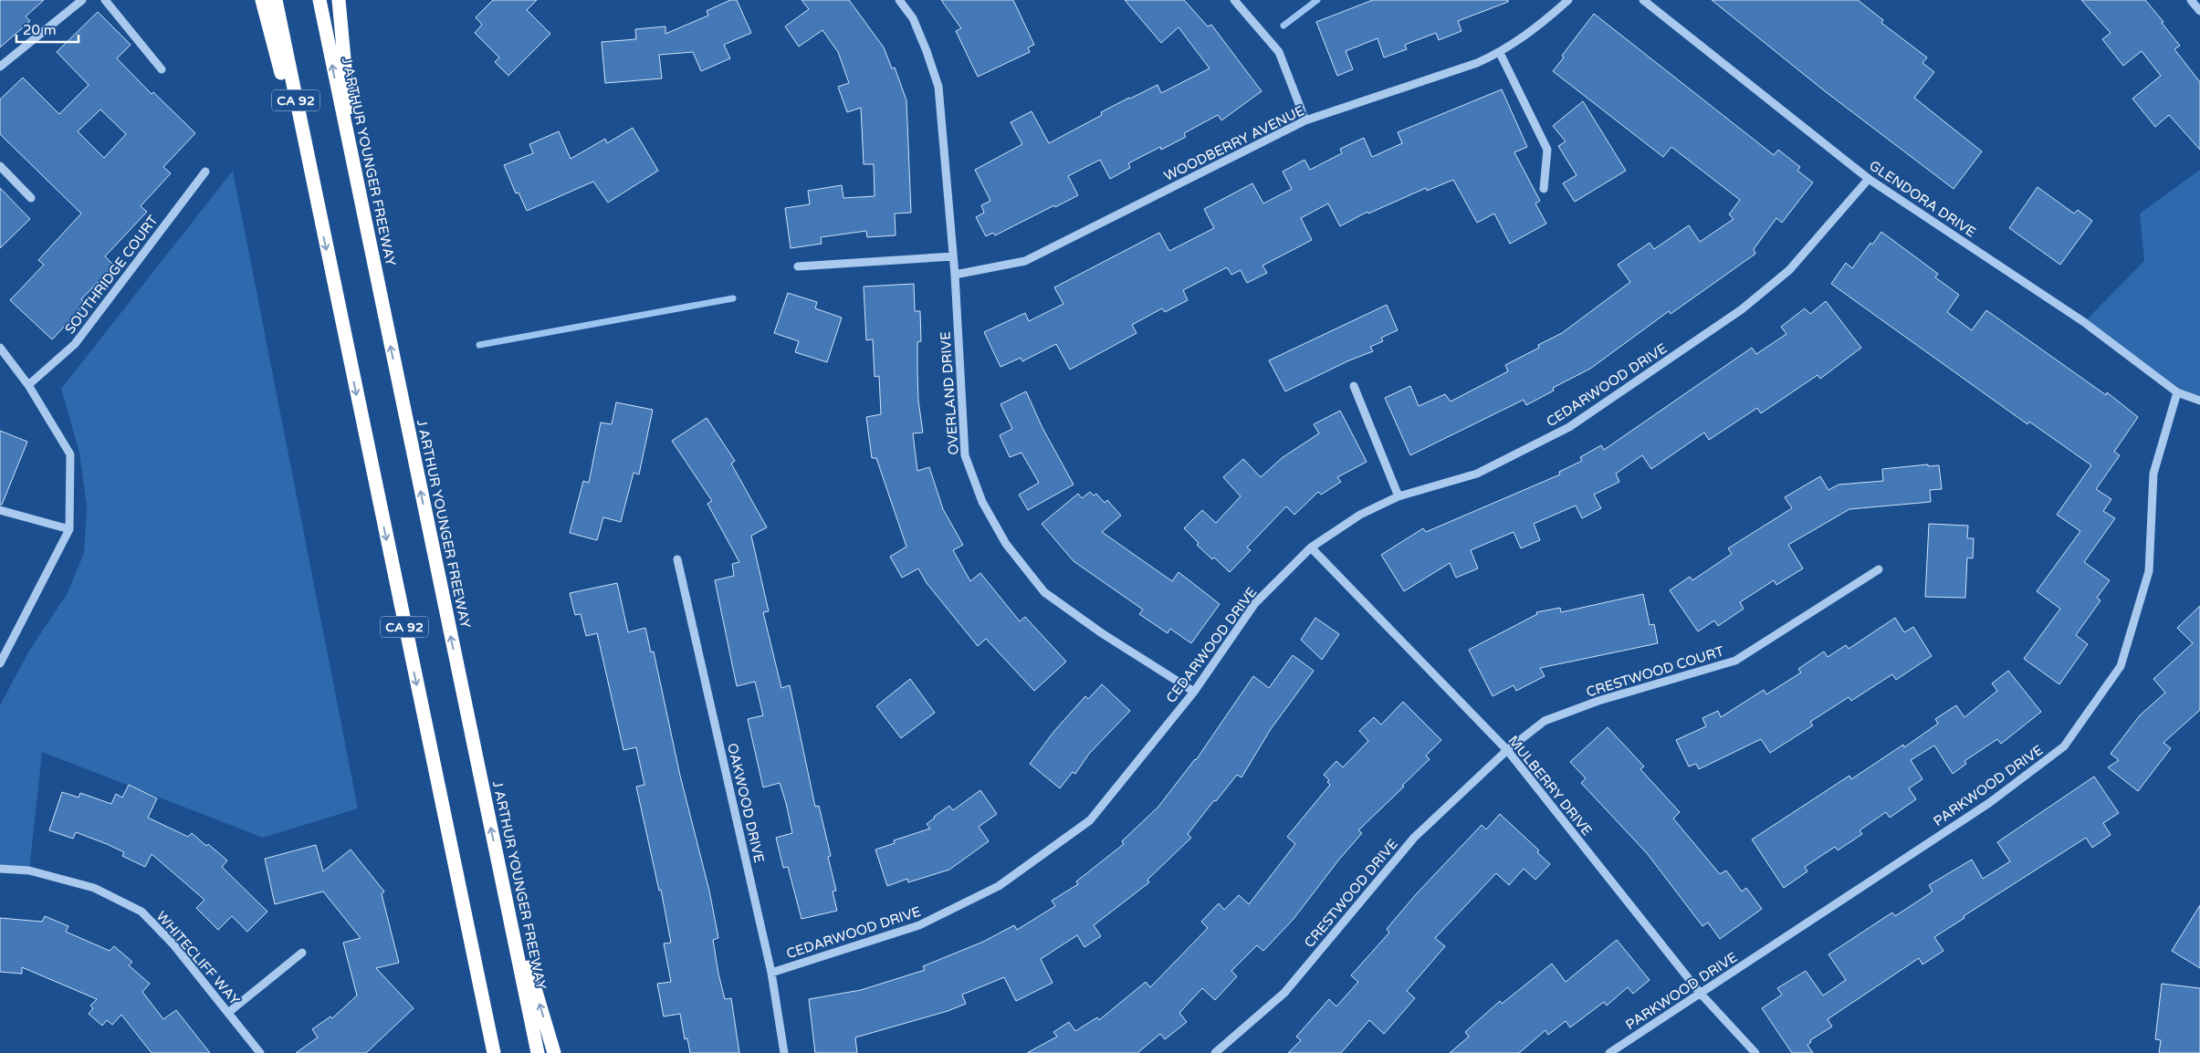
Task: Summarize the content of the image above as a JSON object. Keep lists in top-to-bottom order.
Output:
{
  "streets": {
    "highway": ["CA 92", "J ARTHUR YOUNGER FREEWAY"],
    "street": [
      "WOODBERRY AVENUE",
      "GLENDORA DRIVE",
      "SOUTHRIDGE COURT",
      "CEDARWOOD DRIVE",
      "OVERLAND DRIVE",
      "CRESTWOOD COURT",
      "MULBERRY DRIVE",
      "PARKWOOD DRIVE",
      "OAKWOOD DRIVE",
      "CRESTWOOD DRIVE",
      "WHITECLIFF WAY"
    ]
  },
  "crossings": [
    ["WOODBERRY AVENUE", "OVERLAND DRIVE"],
    ["GLENDORA DRIVE", "CEDARWOOD DRIVE"],
    ["GLENDORA DRIVE", "PARKWOOD DRIVE"],
    ["CEDARWOOD DRIVE", "OVERLAND DRIVE"],
    ["CEDARWOOD DRIVE", "MULBERRY DRIVE"],
    ["CEDARWOOD DRIVE", "OAKWOOD DRIVE"],
    ["CRESTWOOD COURT", "MULBERRY DRIVE"],
    ["CRESTWOOD COURT", "CRESTWOOD DRIVE"],
    ["MULBERRY DRIVE", "PARKWOOD DRIVE"],
    ["MULBERRY DRIVE", "CRESTWOOD DRIVE"]
  ],
  "scale_bar": "20 m"
}
